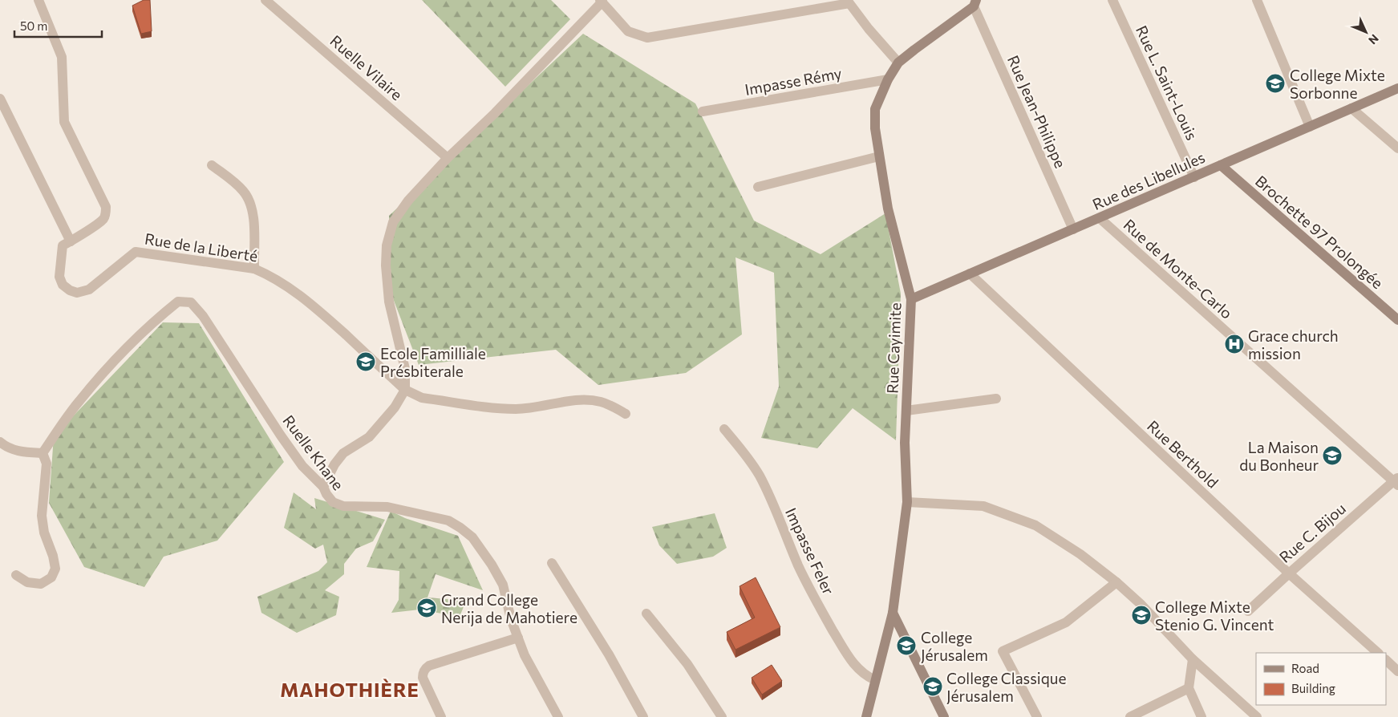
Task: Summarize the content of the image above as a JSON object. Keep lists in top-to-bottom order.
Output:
{
  "streets": {
    "street": [
      "Ruelle Vilaire",
      "Impasse Rémy",
      "Rue L. Saint-Louis",
      "Rue Jean-Philippe",
      "Rue des Libellules",
      "Brochette 97 Prolongée",
      "Rue de la Liberté",
      "Rue de Monte-Carlo",
      "Rue Cayimite",
      "Ruelle Khane",
      "Rue Berthold",
      "Rue C. Bijou",
      "Impasse Feler"
    ]
  },
  "crossings": [
    ["Impasse Rémy", "Rue Cayimite"],
    ["Rue L. Saint-Louis", "Rue des Libellules"],
    ["Rue Jean-Philippe", "Rue des Libellules"],
    ["Rue Jean-Philippe", "Rue Cayimite"],
    ["Rue des Libellules", "Brochette 97 Prolongée"],
    ["Rue des Libellules", "Rue de Monte-Carlo"],
    ["Rue des Libellules", "Rue Cayimite"],
    ["Rue des Libellules", "Rue Berthold"],
    ["Rue de Monte-Carlo", "Rue C. Bijou"],
    ["Rue Cayimite", "Impasse Feler"],
    ["Rue Berthold", "Rue C. Bijou"]
  ],
  "districts": ["MAHOTHIÈRE"],
  "places": {
    "school or university": [
      "College Mixte Sorbonne",
      "Ecole Familliale Présbiterale",
      "La Maison du Bonheur",
      "Grand College Nerija de Mahotiere",
      "College Mixte Stenio G. Vincent",
      "College Jérusalem",
      "College Classique Jérusalem"
    ],
    "hospital": ["Grace church mission"]
  },
  "legend": ["Road", "Building"],
  "scale_bar": "50 m",
  "north": "bottom right"
}
